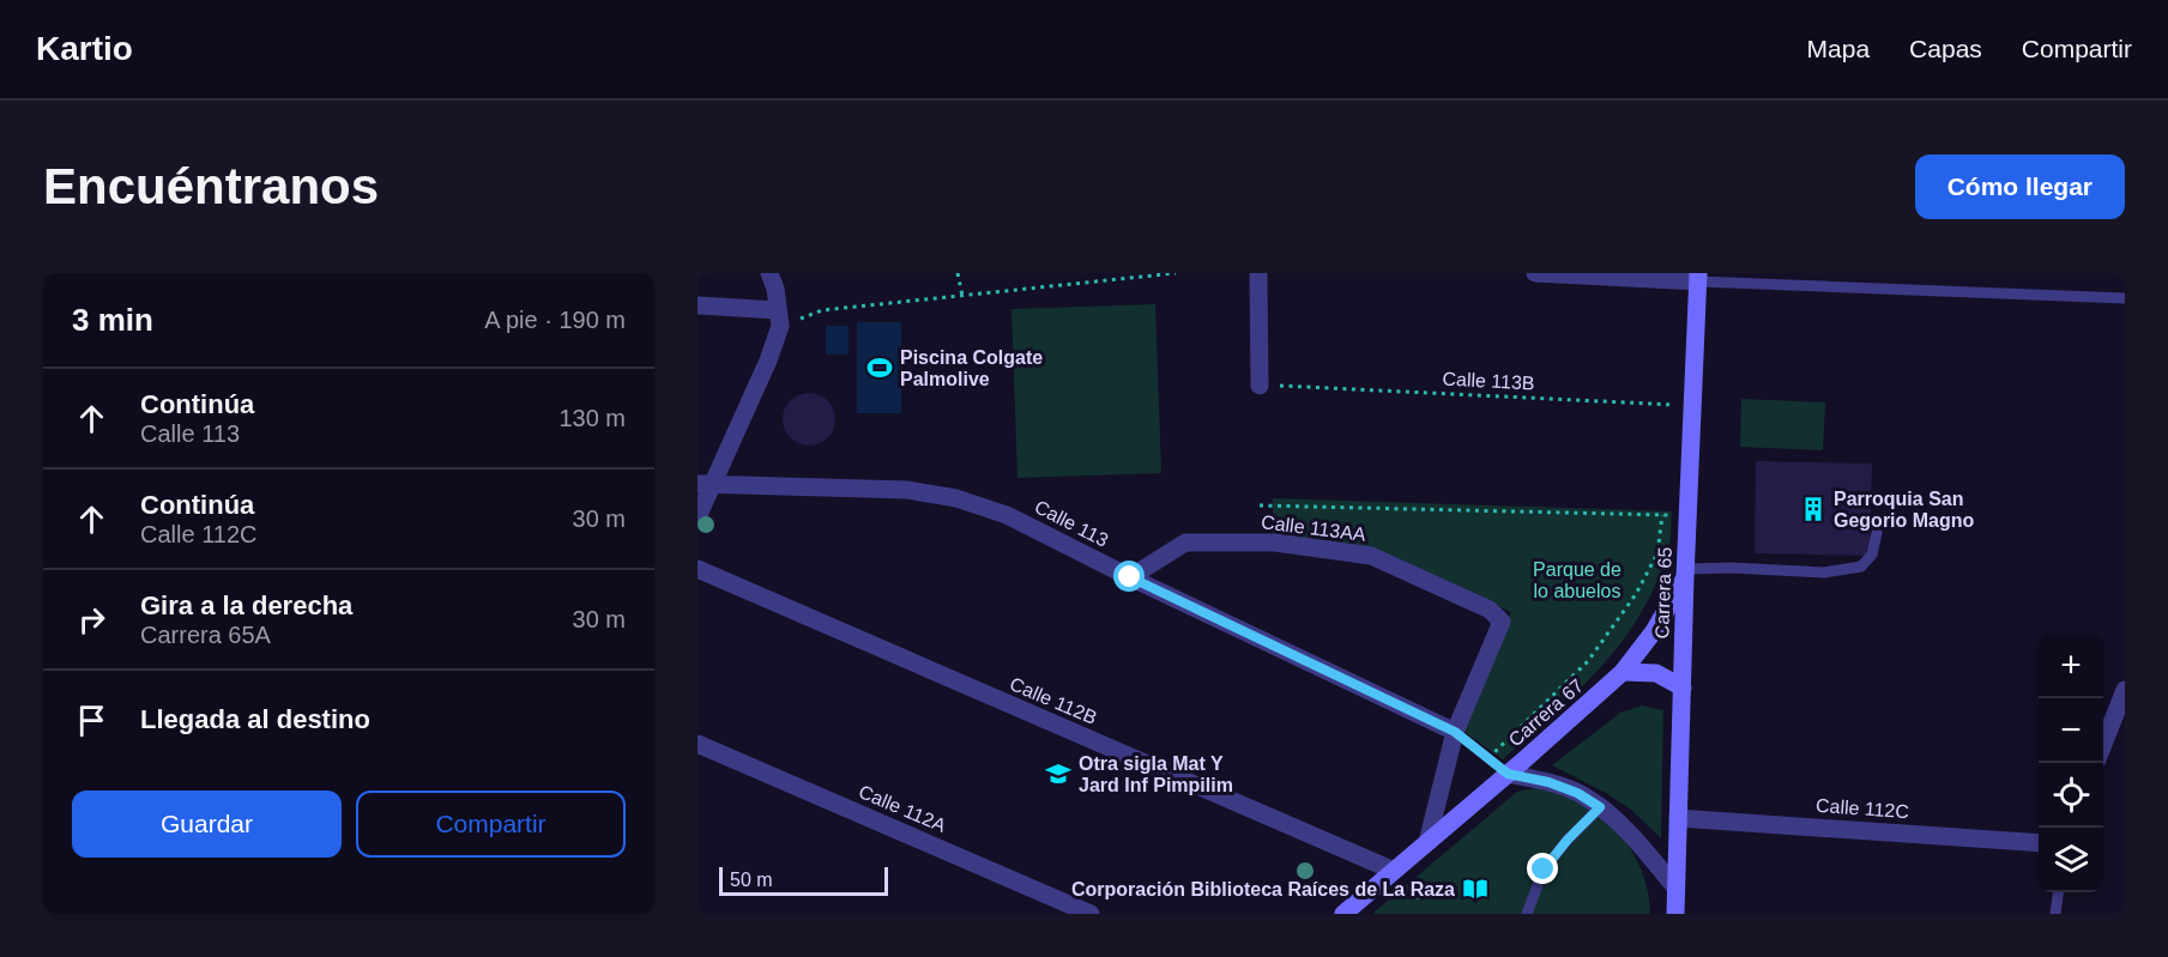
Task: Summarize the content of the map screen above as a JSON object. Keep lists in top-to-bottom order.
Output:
{
  "streets": {
    "main road": ["Carrera 65", "Carrera 67"],
    "street": [
      "Calle 113",
      "Calle 113AA",
      "Calle 112B",
      "Calle 112A",
      "Calle 112C"
    ],
    "path": ["Calle 113B"]
  },
  "crossings": [
    ["Calle 113B", "Carrera 65"],
    ["Calle 113", "Calle 113AA"],
    ["Carrera 65", "Carrera 67"],
    ["Carrera 65", "Calle 112C"],
    ["Calle 112B", "Carrera 67"]
  ],
  "parks": ["Parque de lo abuelos"],
  "places": {
    "sports": ["Piscina Colgate Palmolive"],
    "building": ["Parroquia San Gegorio Magno"],
    "school or university": ["Otra sigla Mat Y Jard Inf Pimpilim"],
    "library": ["Corporación Biblioteca Raíces de La Raza"]
  },
  "scale_bar": "50 m",
  "page": {
    "header": "Kartio",
    "nav": ["Mapa", "Capas", "Compartir"],
    "buttons": [
      "Cómo llegar",
      ["Guardar", "Compartir"]
    ],
    "title": "Encuéntranos",
    "heading": ["3 min", "A pie · 190 m"],
    "list": [
      ["Continúa", "Calle 113", "130 m"],
      ["Continúa", "Calle 112C", "30 m"],
      ["Gira a la derecha", "Carrera 65A", "30 m"],
      "Llegada al destino"
    ],
    "map_buttons": ["+", "−"],
    "scale": "50 m"
  }
}
